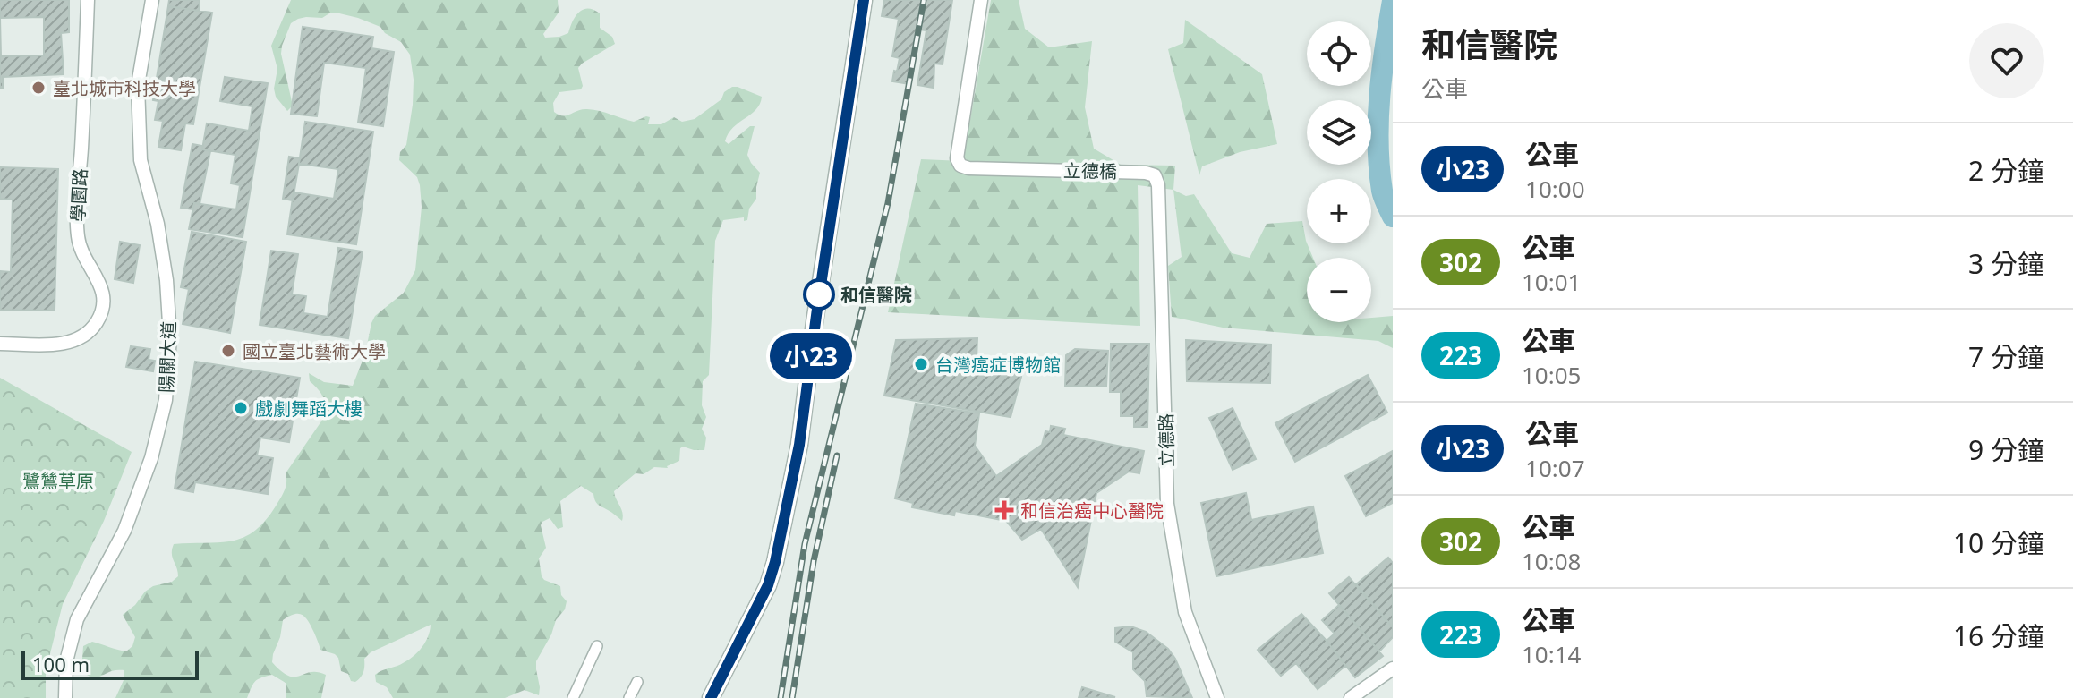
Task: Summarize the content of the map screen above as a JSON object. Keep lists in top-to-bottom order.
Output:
{
  "streets": {
    "street": [
      "立德橋",
      "學園路",
      "陽關大道",
      "立德路"
    ]
  },
  "crossings": [
    ["立德橋", "立德路"]
  ],
  "parks": ["鷺鷥草原"],
  "places": {
    "other": [
      "臺北城市科技大學",
      "和信醫院",
      "國立臺北藝術大學",
      "台灣癌症博物館",
      "戲劇舞蹈大樓"
    ],
    "health": ["和信治癌中心醫院"]
  },
  "lines": ["bus line 小23"],
  "scale_bar": "100 m",
  "page": {
    "on_map": "小23",
    "heading": ["和信醫院", "公車"],
    "map_buttons": ["+", "−"],
    "list": [
      {
        "mark": "小23",
        "name": "公車",
        "note": "10:00",
        "value": "2 分鐘"
      },
      {
        "mark": "302",
        "name": "公車",
        "note": "10:01",
        "value": "3 分鐘"
      },
      {
        "mark": "223",
        "name": "公車",
        "note": "10:05",
        "value": "7 分鐘"
      },
      {
        "mark": "小23",
        "name": "公車",
        "note": "10:07",
        "value": "9 分鐘"
      },
      {
        "mark": "302",
        "name": "公車",
        "note": "10:08",
        "value": "10 分鐘"
      },
      {
        "mark": "223",
        "name": "公車",
        "note": "10:14",
        "value": "16 分鐘"
      }
    ],
    "scale": "100 m"
  }
}
